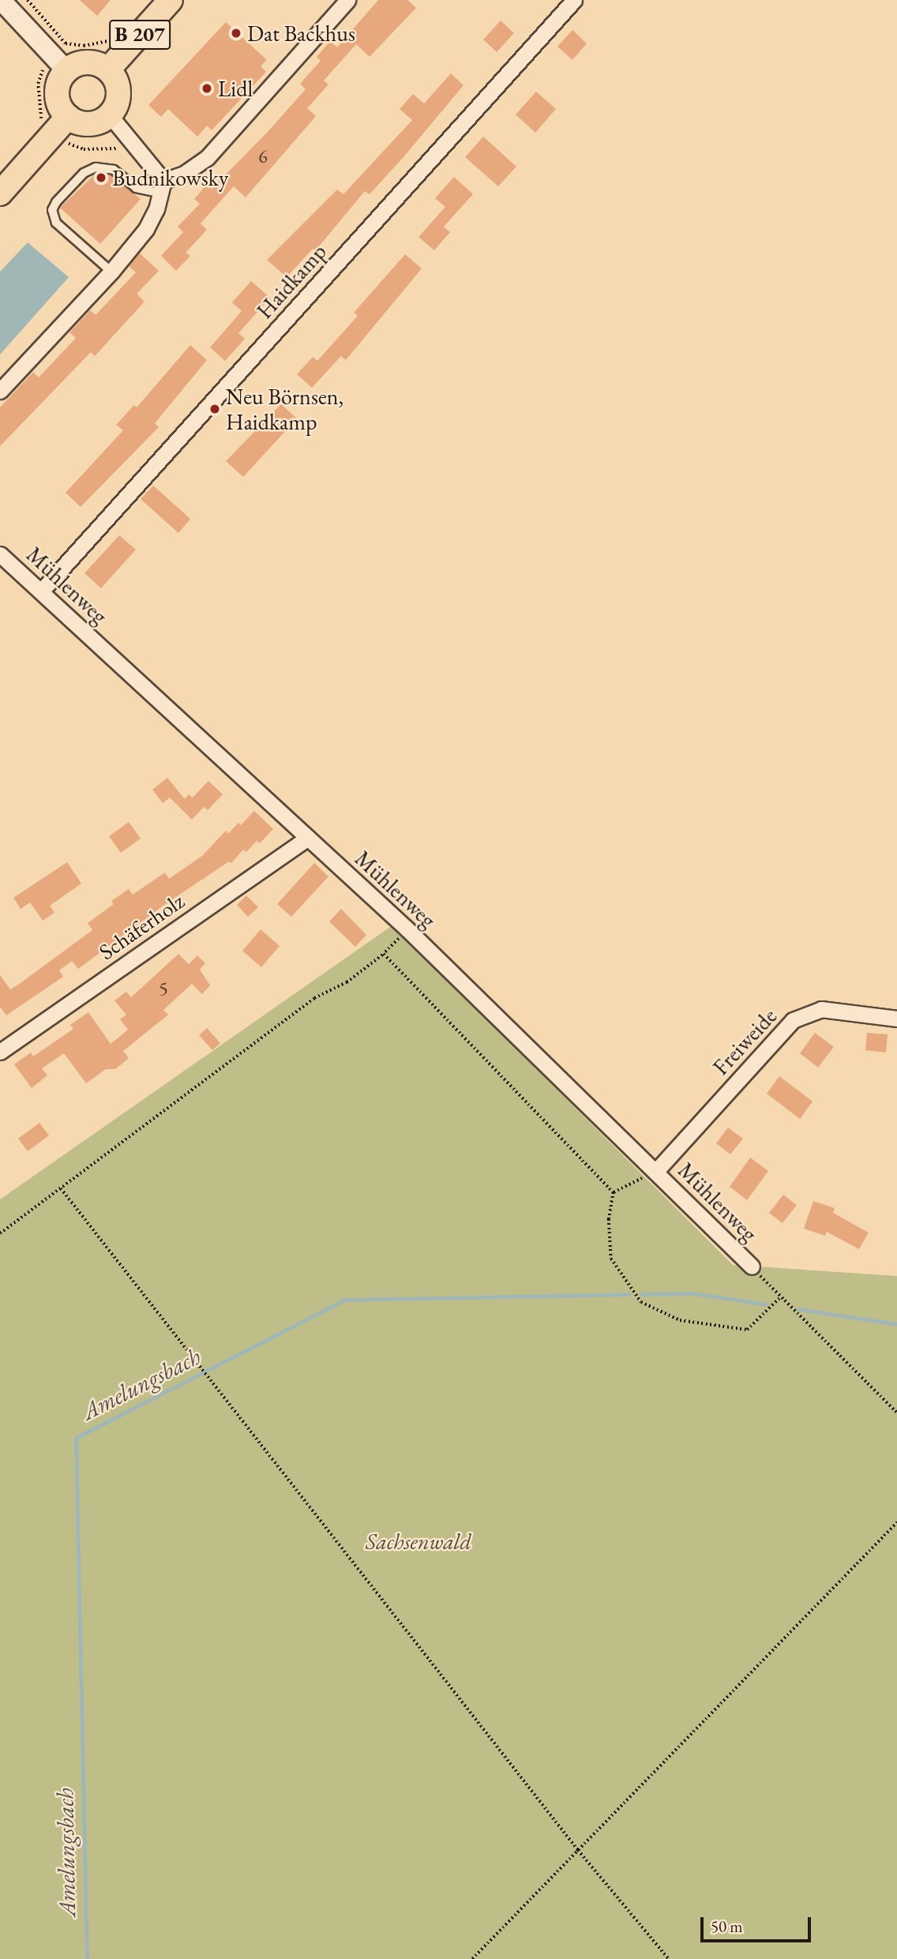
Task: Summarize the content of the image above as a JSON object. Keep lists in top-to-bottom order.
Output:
{
  "streets": {
    "main road": ["B 207"],
    "street": [
      "Haidkamp",
      "Mühlenweg",
      "Schäferholz",
      "Freiweide"
    ]
  },
  "crossings": [
    ["Haidkamp", "Mühlenweg"],
    ["Mühlenweg", "Schäferholz"],
    ["Mühlenweg", "Freiweide"]
  ],
  "water": ["Amelungsbach"],
  "parks": ["Sachsenwald"],
  "places": [
    "Dat Backhus",
    "Lidl",
    "Budnikowsky",
    "Neu Börnsen, Haidkamp"
  ],
  "house_numbers": ["6", "5"],
  "scale_bar": "50 m"
}
